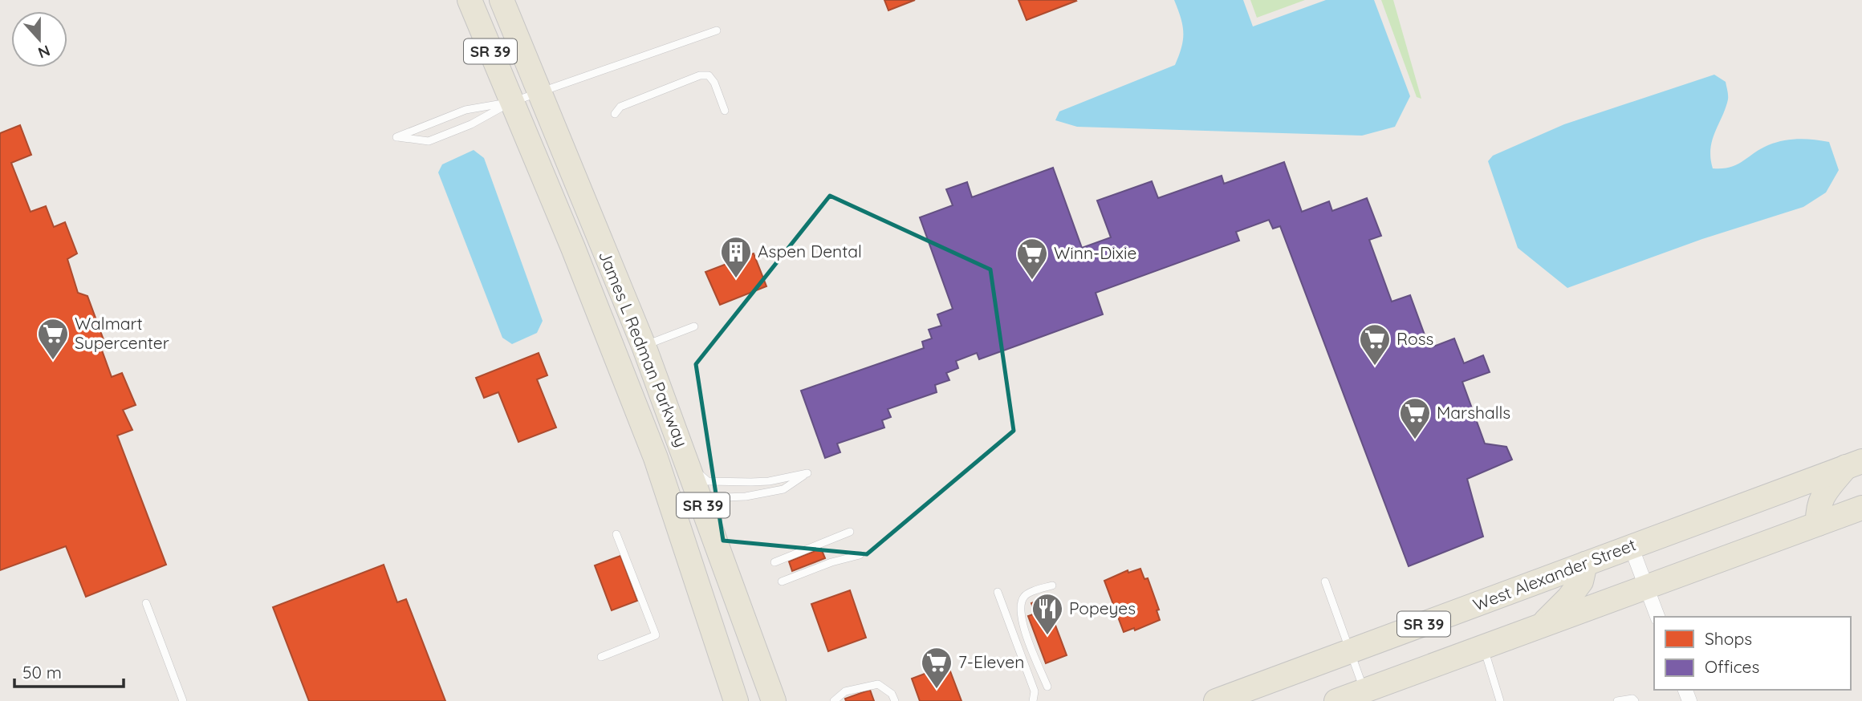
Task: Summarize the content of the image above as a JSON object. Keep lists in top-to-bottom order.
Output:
{
  "streets": {
    "main road": ["SR 39", "James L Redman Parkway", "West Alexander Street"]
  },
  "places": {
    "building": ["Aspen Dental"],
    "supermarket": [
      "Winn-Dixie",
      "Walmart Supercenter",
      "Ross",
      "Marshalls",
      "7-Eleven"
    ],
    "restaurant": ["Popeyes"]
  },
  "legend": ["Shops", "Offices"],
  "scale_bar": "50 m",
  "north": "bottom"
}
